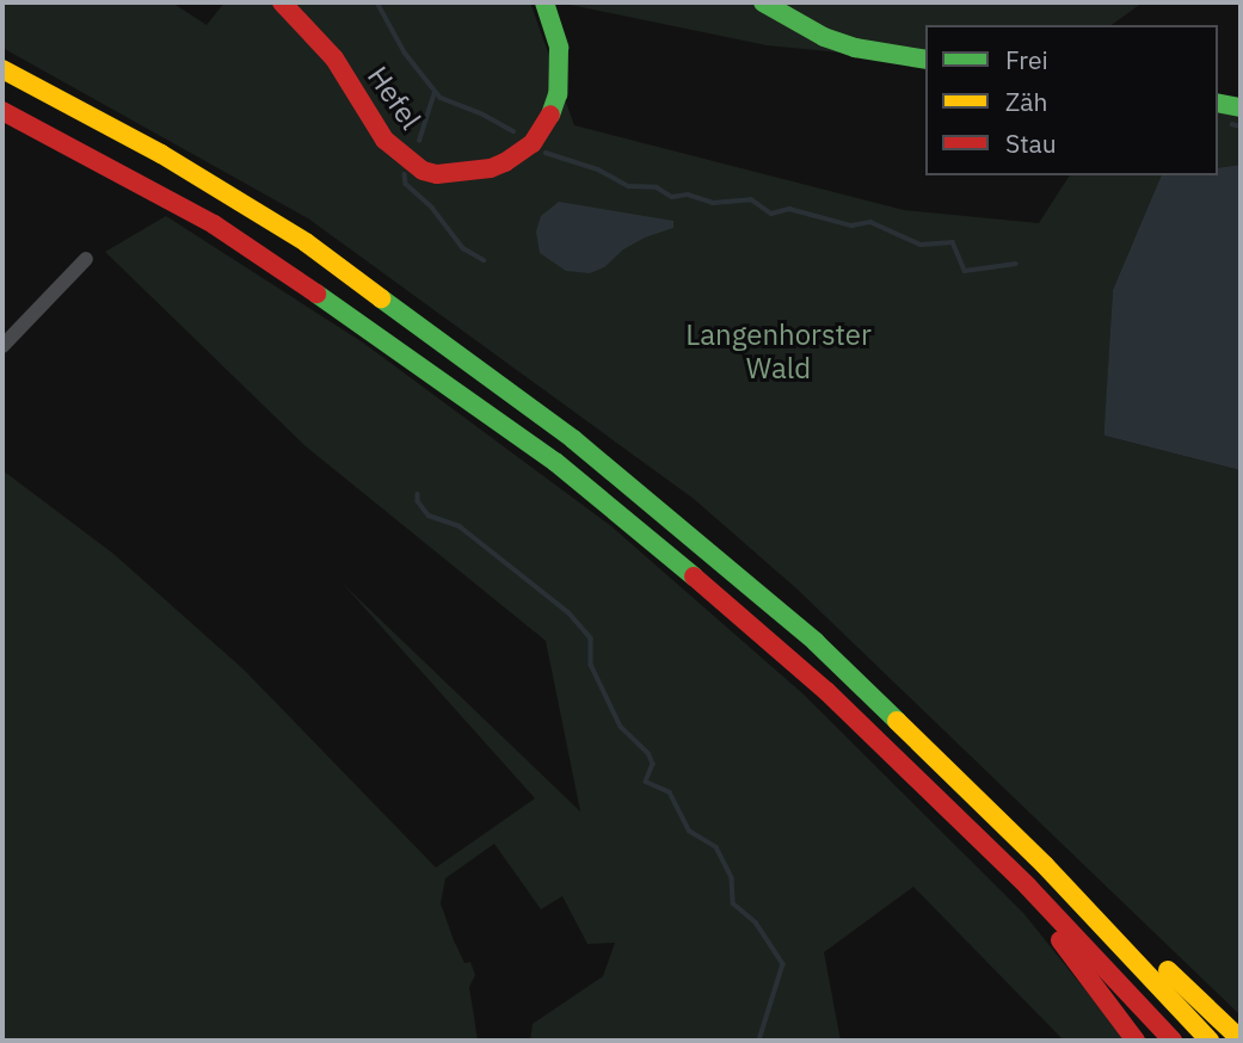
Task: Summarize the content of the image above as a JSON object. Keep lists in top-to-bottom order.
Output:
{
  "streets": {
    "main road": ["Hefel"]
  },
  "parks": ["Langenhorster Wald"],
  "legend": ["Frei", "Zäh", "Stau"]
}
